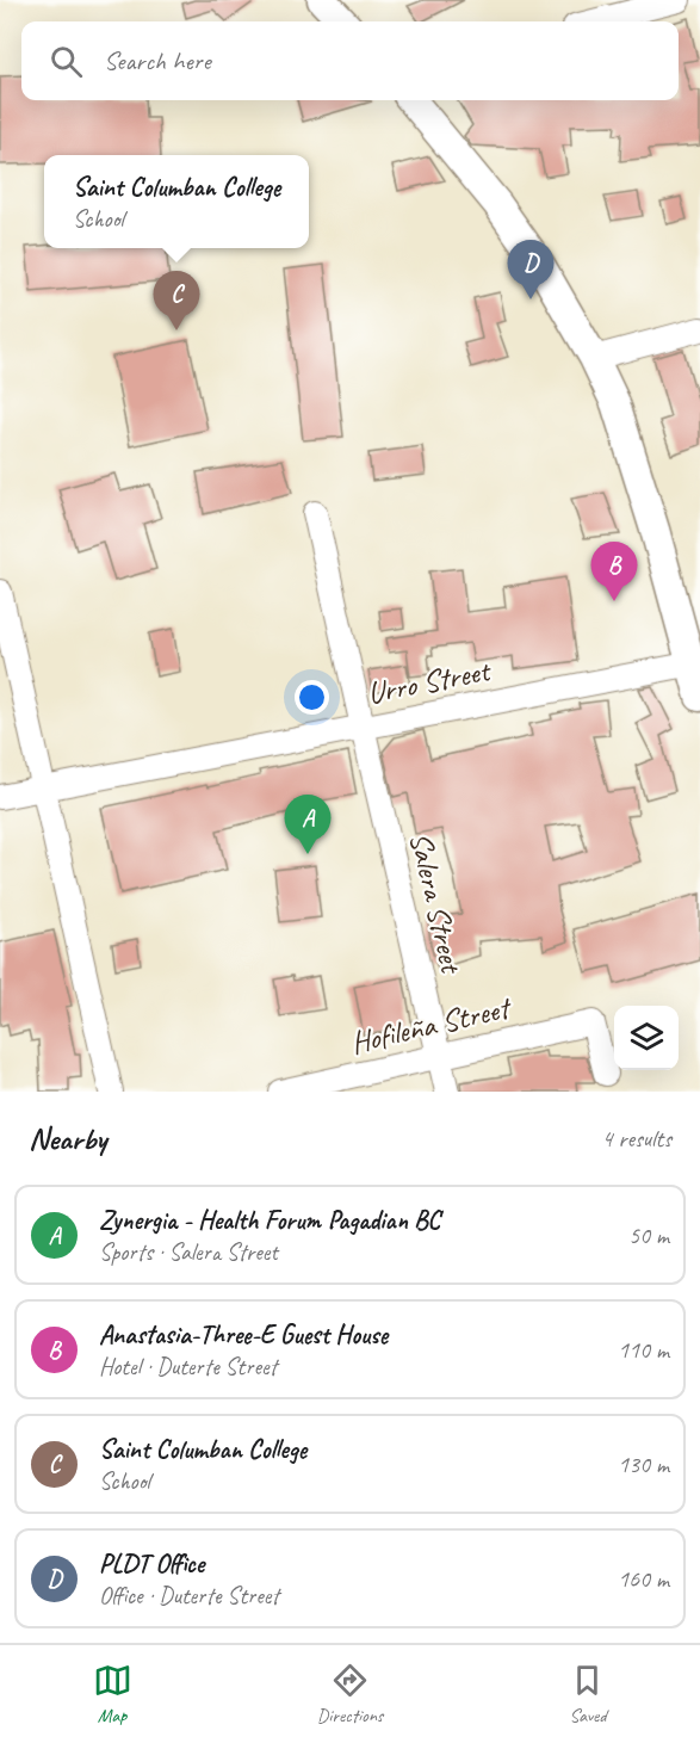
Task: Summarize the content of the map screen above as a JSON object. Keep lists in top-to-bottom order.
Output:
{
  "streets": {
    "street": ["Urro Street", "Salera Street", "Hofileña Street"]
  },
  "crossings": [
    ["Urro Street", "Salera Street"],
    ["Salera Street", "Hofileña Street"]
  ],
  "page": {
    "search": "Search here",
    "popup": ["Saint Columban College", "School"],
    "pins": [
      "D",
      "C",
      "B",
      "A"
    ],
    "heading": ["Nearby", "4 results"],
    "list": [
      {
        "mark": "A",
        "name": "Zynergia - Health Forum Pagadian BC",
        "note": "Sports · Salera Street",
        "value": "50 m"
      },
      {
        "mark": "B",
        "name": "Anastasia-Three-E Guest House",
        "note": "Hotel · Duterte Street",
        "value": "110 m"
      },
      {
        "mark": "C",
        "name": "Saint Columban College",
        "note": "School",
        "value": "130 m"
      },
      {
        "mark": "D",
        "name": "PLDT Office",
        "note": "Office · Duterte Street",
        "value": "160 m"
      }
    ],
    "nav": ["Map", "Directions", "Saved"]
  }
}
